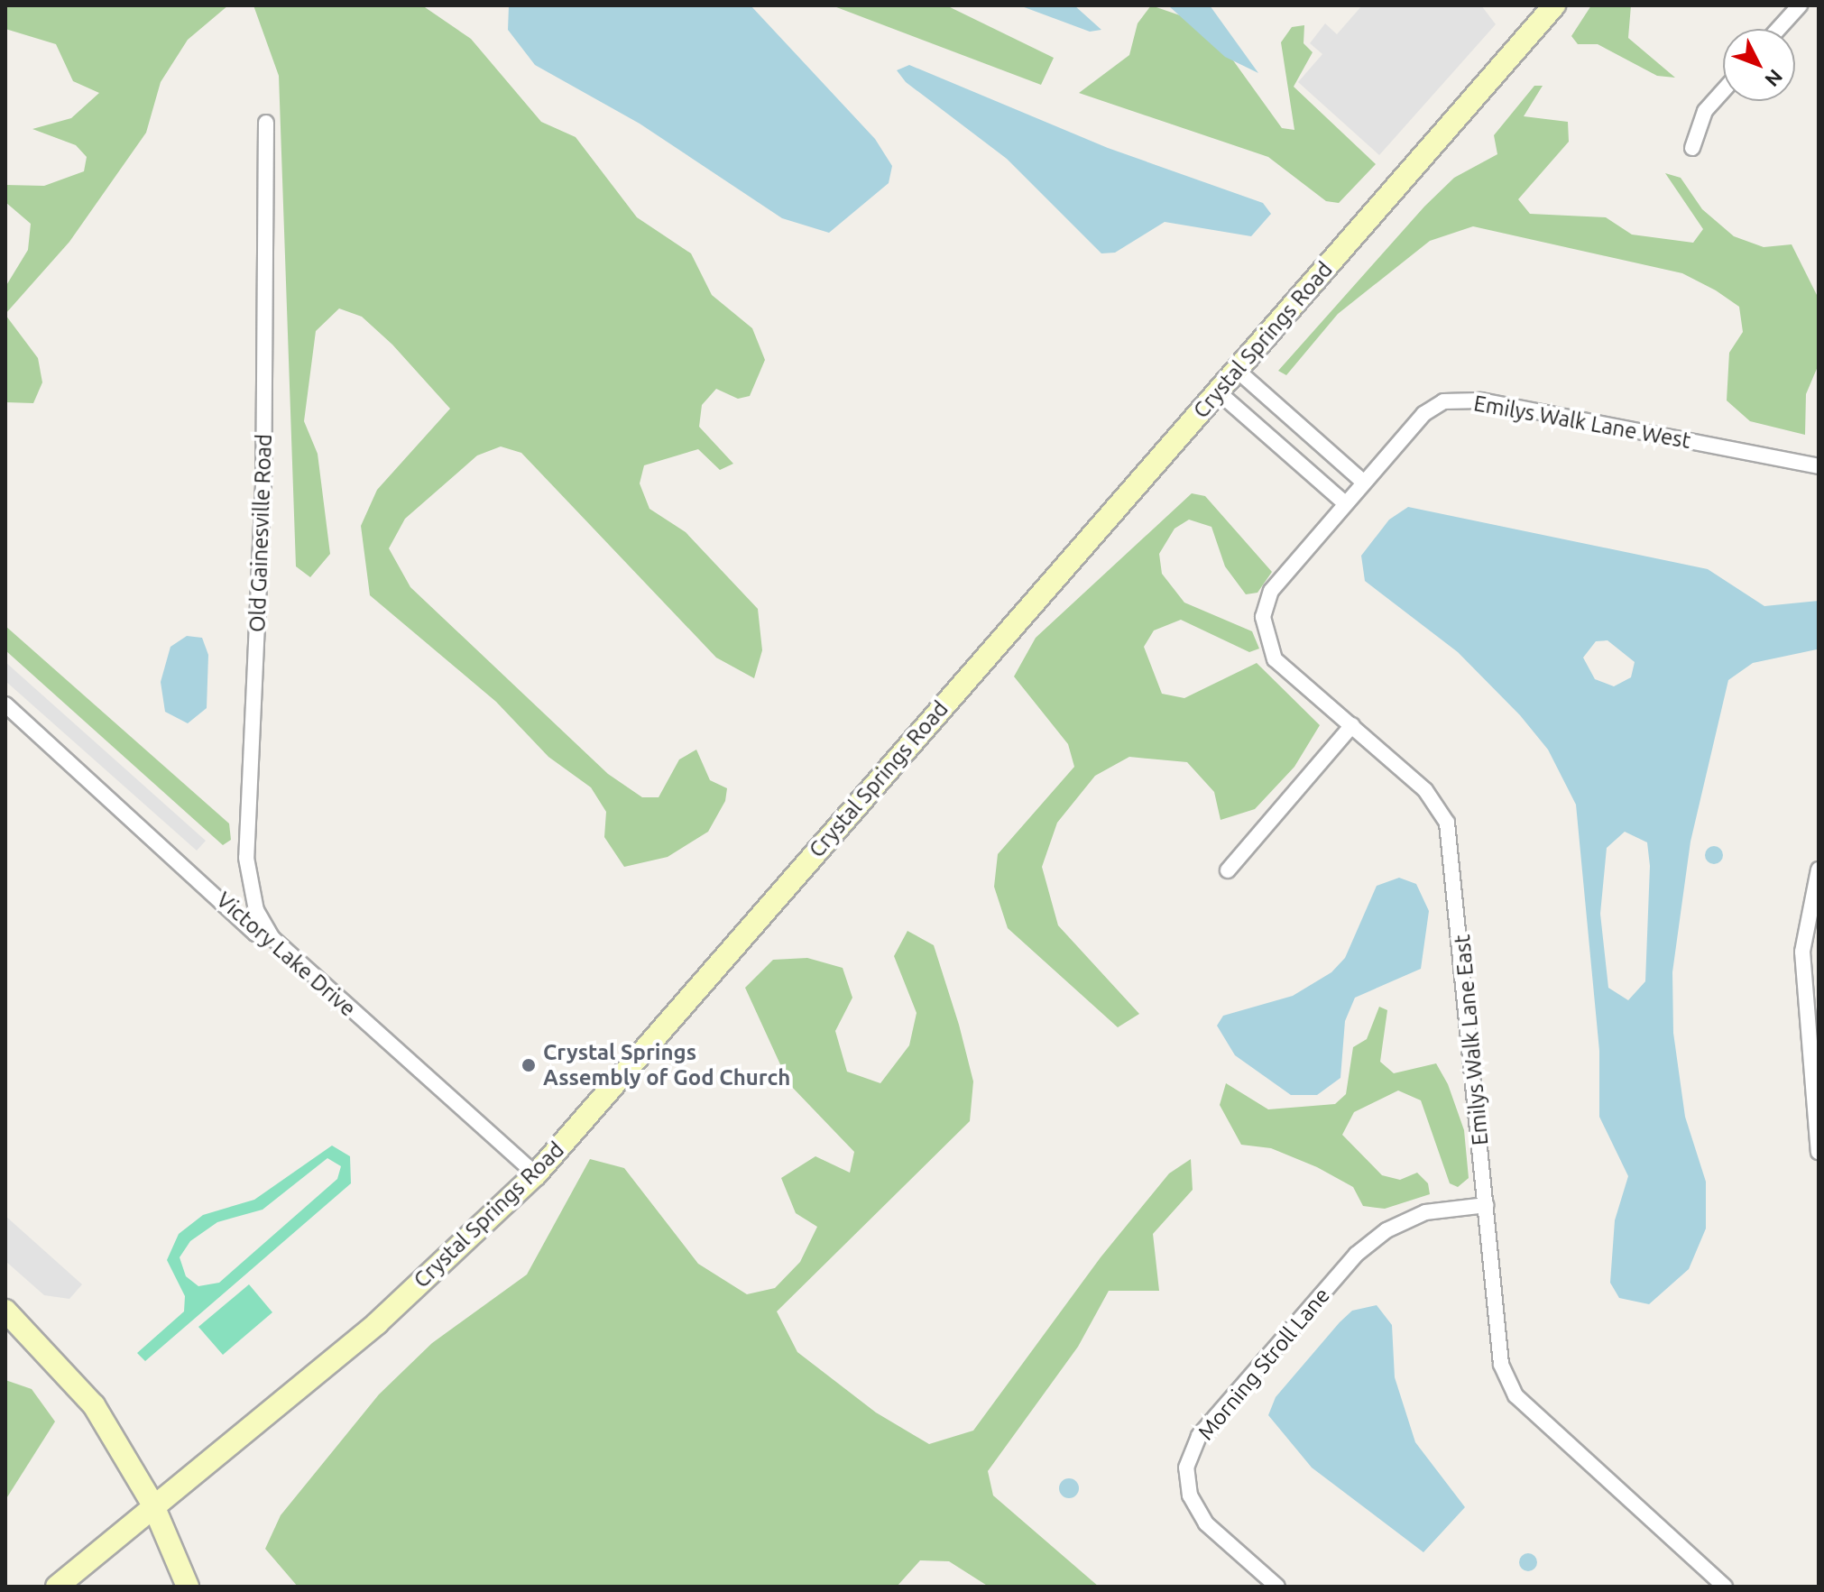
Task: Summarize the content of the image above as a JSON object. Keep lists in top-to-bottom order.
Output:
{
  "streets": {
    "street": [
      "Crystal Springs Road",
      "Emilys Walk Lane West",
      "Old Gainesville Road",
      "Victory Lake Drive",
      "Emilys Walk Lane East",
      "Morning Stroll Lane"
    ]
  },
  "crossings": [
    ["Crystal Springs Road", "Victory Lake Drive"],
    ["Emilys Walk Lane West", "Emilys Walk Lane East"],
    ["Old Gainesville Road", "Victory Lake Drive"],
    ["Emilys Walk Lane East", "Morning Stroll Lane"]
  ],
  "places": ["Crystal Springs Assembly of God Church"],
  "north": "bottom right"
}
